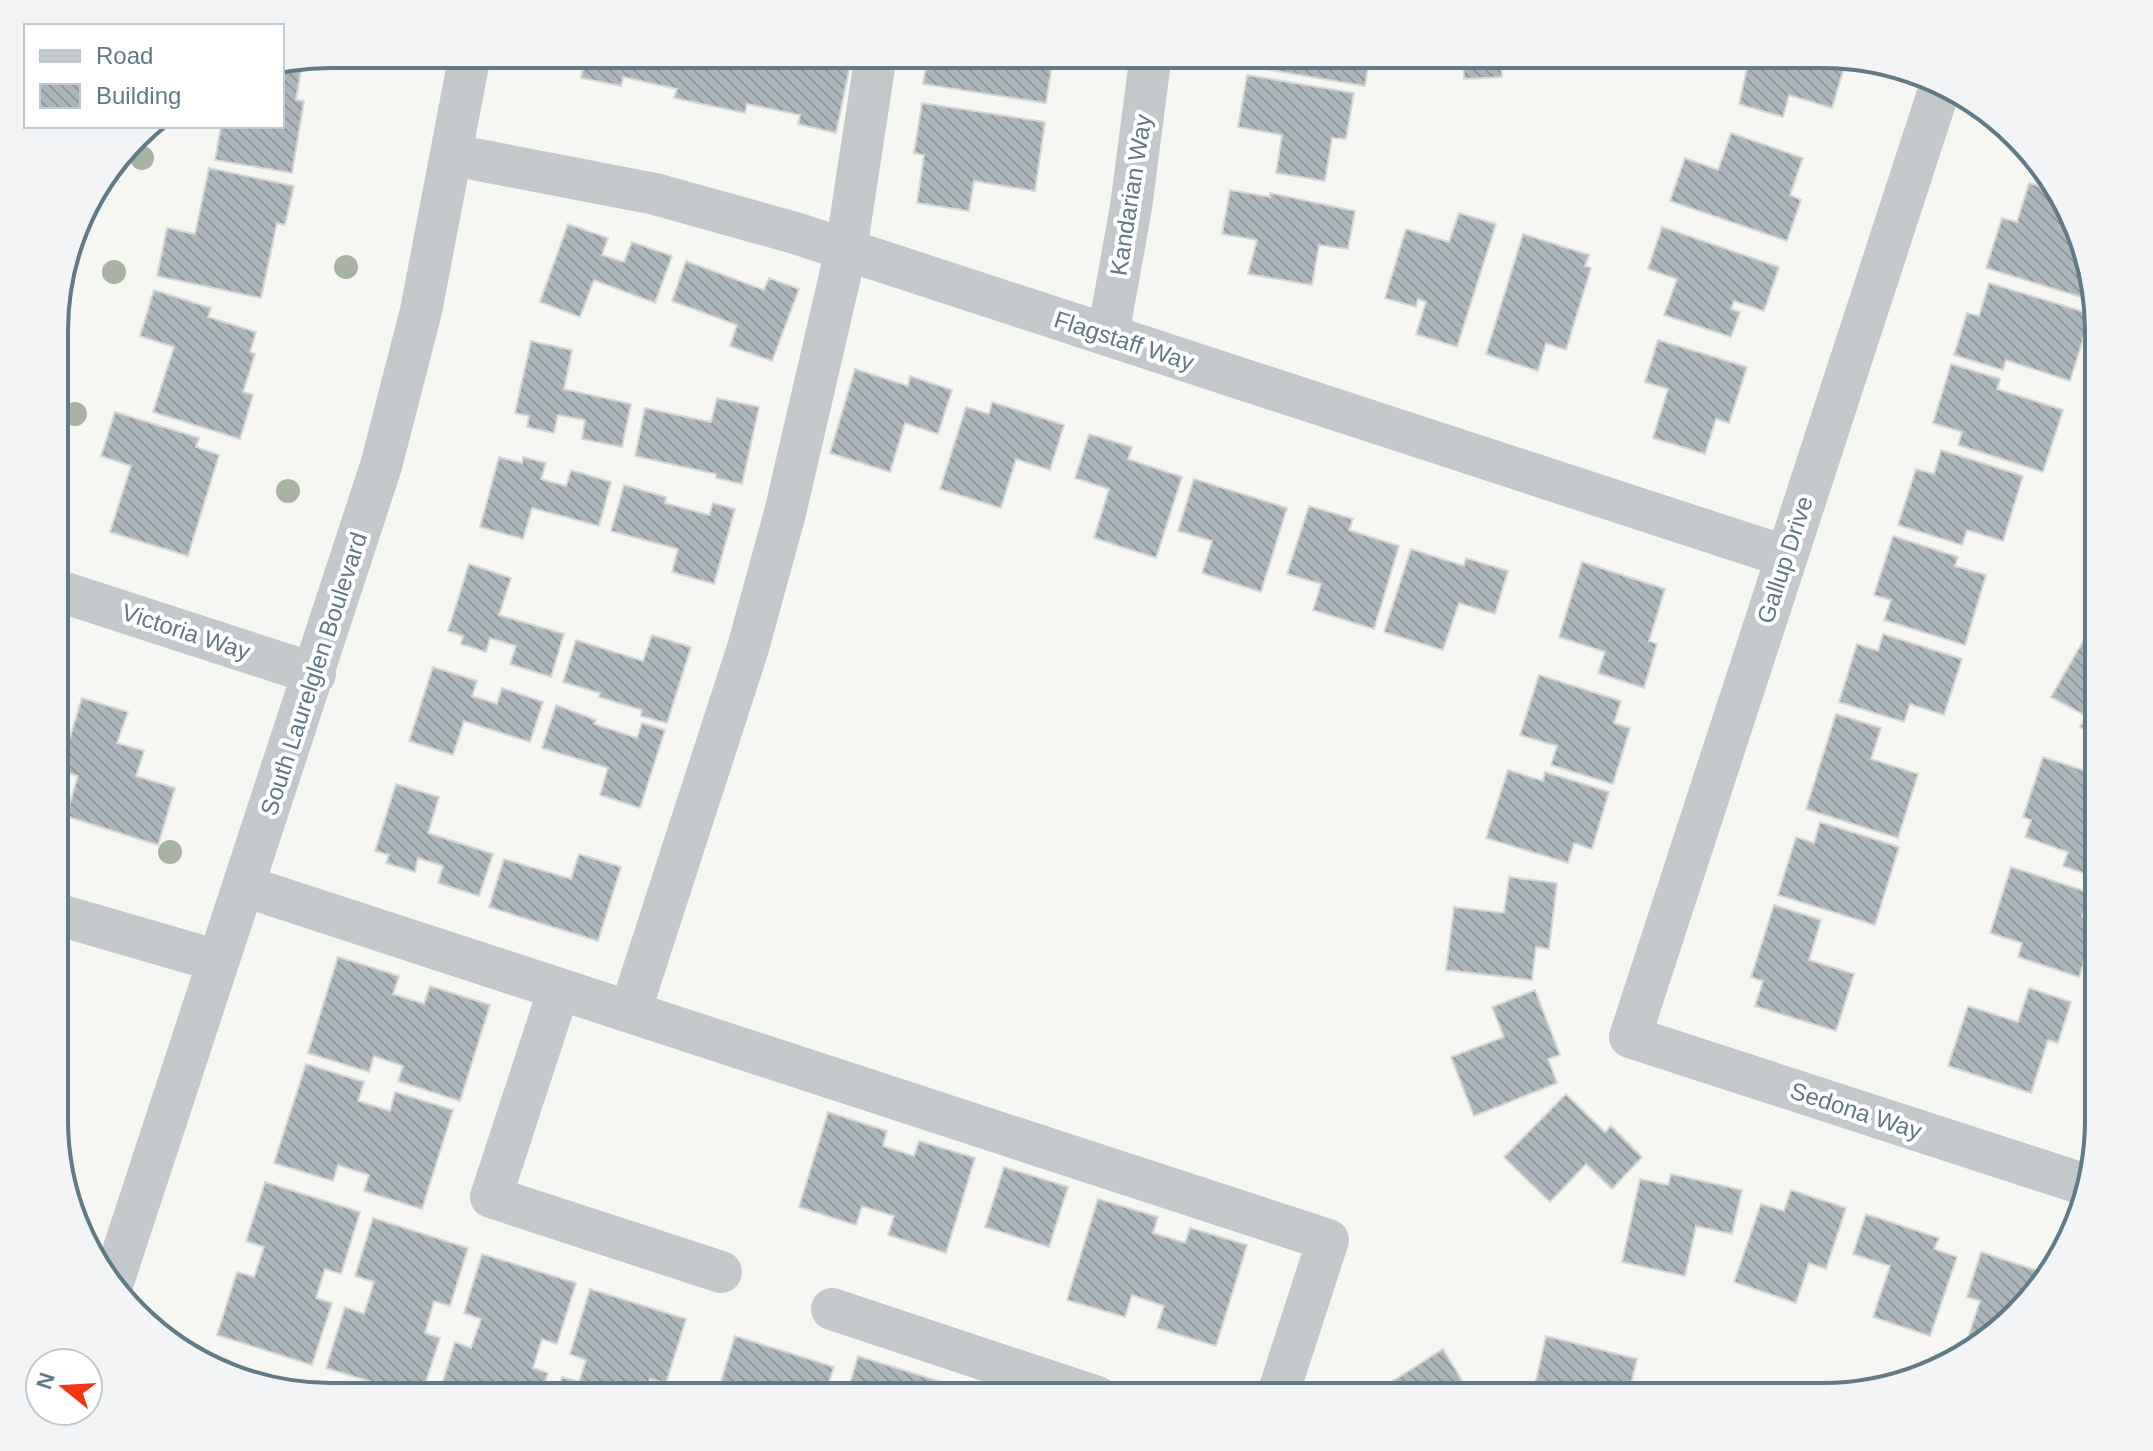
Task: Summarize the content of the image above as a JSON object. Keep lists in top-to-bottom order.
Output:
{
  "streets": {
    "street": [
      "Kandarian Way",
      "Flagstaff Way",
      "Gallup Drive",
      "Victoria Way",
      "South Laurelglen Boulevard",
      "Sedona Way"
    ]
  },
  "crossings": [
    ["Kandarian Way", "Flagstaff Way"],
    ["Flagstaff Way", "Gallup Drive"],
    ["Flagstaff Way", "South Laurelglen Boulevard"],
    ["Gallup Drive", "Sedona Way"],
    ["Victoria Way", "South Laurelglen Boulevard"]
  ],
  "legend": ["Road", "Building"],
  "north": "left"
}
